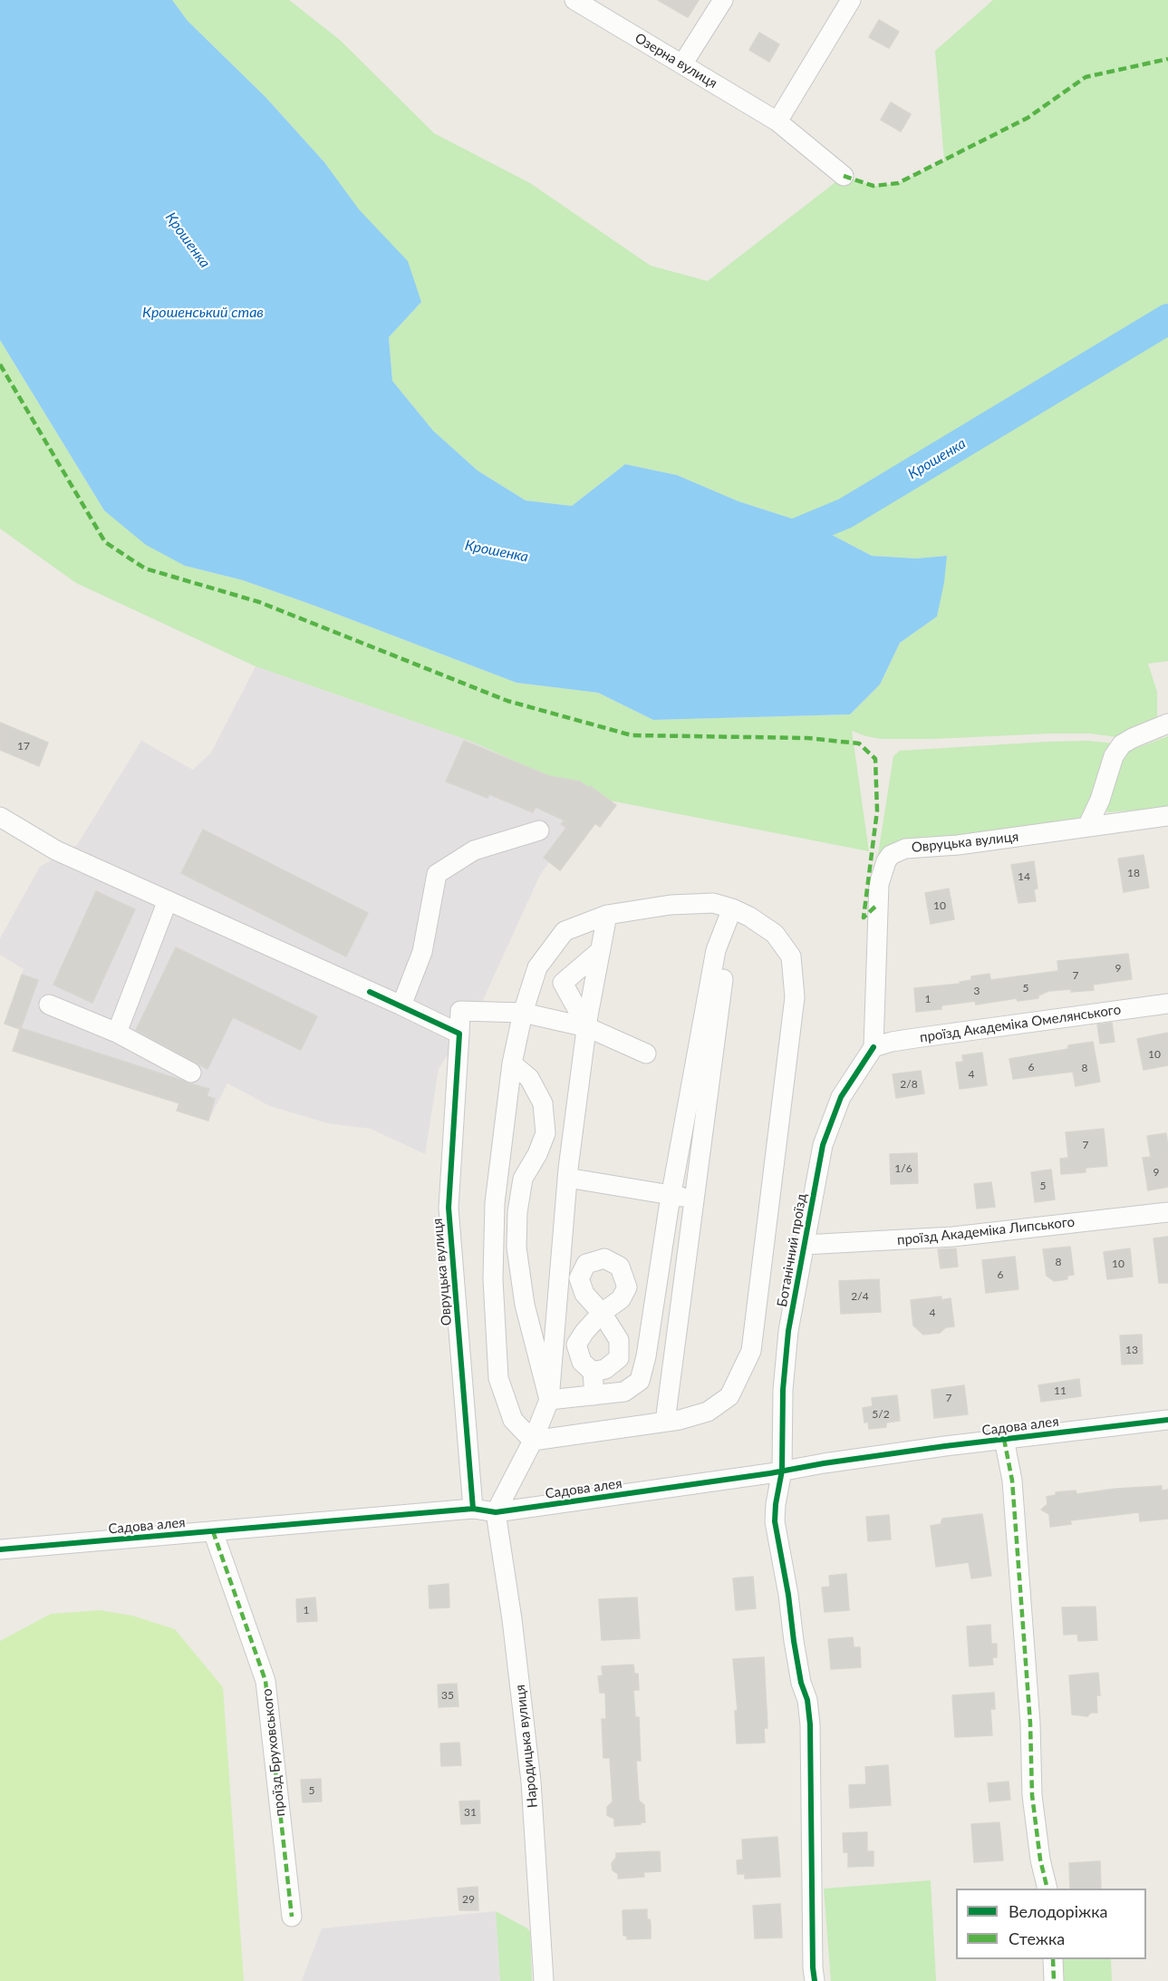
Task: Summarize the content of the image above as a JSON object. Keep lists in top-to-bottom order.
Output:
{
  "streets": {
    "street": [
      "Озерна вулиця",
      "Овруцька вулиця",
      "проїзд Академіка Омелянського",
      "проїзд Академіка Липського",
      "Ботанічний проїзд",
      "Садова алея",
      "Народицька вулиця",
      "проїзд Бруховського"
    ]
  },
  "crossings": [
    ["Овруцька вулиця", "проїзд Академіка Омелянського"],
    ["Овруцька вулиця", "Ботанічний проїзд"],
    ["Овруцька вулиця", "Садова алея"],
    ["проїзд Академіка Омелянського", "Ботанічний проїзд"],
    ["проїзд Академіка Липського", "Ботанічний проїзд"],
    ["Ботанічний проїзд", "Садова алея"],
    ["Садова алея", "Народицька вулиця"],
    ["Садова алея", "проїзд Бруховського"]
  ],
  "water": ["Крошенка", "Крошенський став"],
  "house_numbers": [
    "17",
    "18",
    "14",
    "10",
    "9",
    "7",
    "5",
    "3",
    "1",
    "10",
    "6",
    "8",
    "4",
    "2/8",
    "7",
    "1/6",
    "9",
    "5",
    "8",
    "10",
    "6",
    "2/4",
    "4",
    "13",
    "11",
    "7",
    "5/2",
    "1",
    "35",
    "5",
    "31",
    "29"
  ],
  "legend": ["Велодоріжка", "Стежка"]
}
